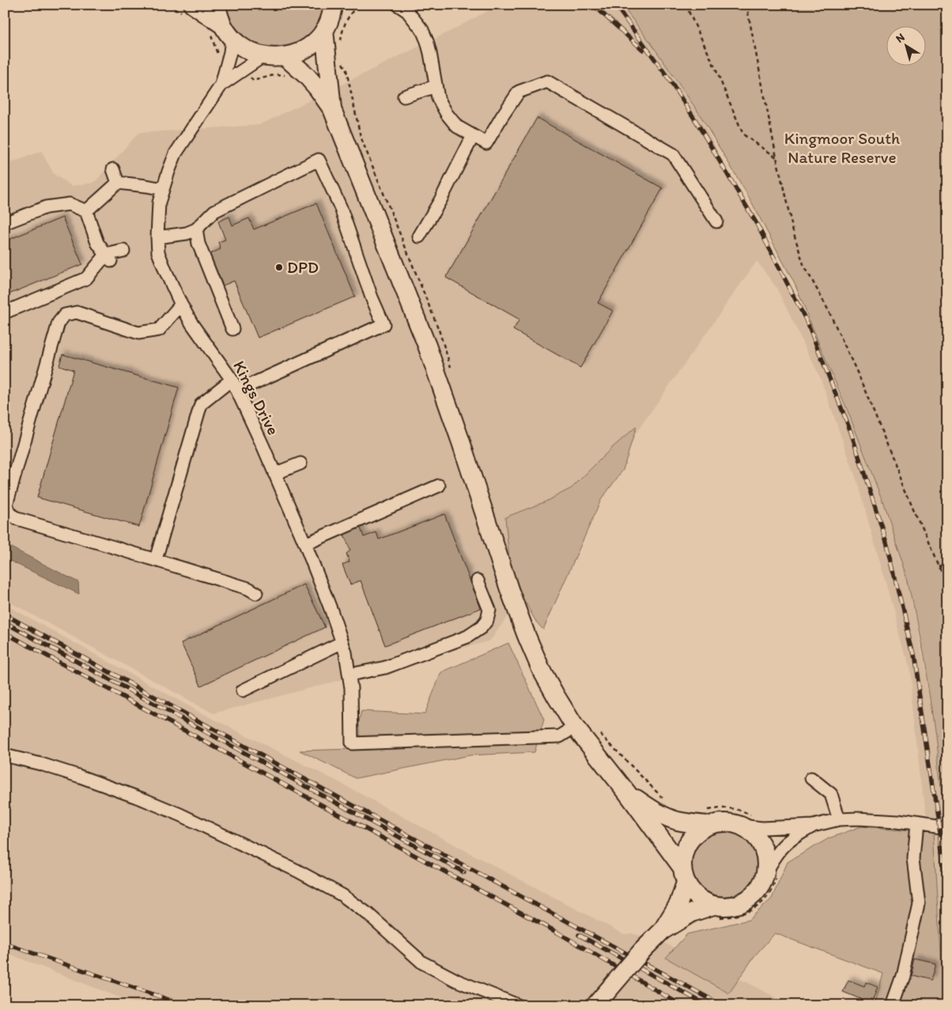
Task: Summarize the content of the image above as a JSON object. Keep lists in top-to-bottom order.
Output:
{
  "streets": {
    "street": ["Kings Drive"]
  },
  "parks": ["Kingmoor South Nature Reserve"],
  "places": ["DPD"],
  "north": "top left"
}
